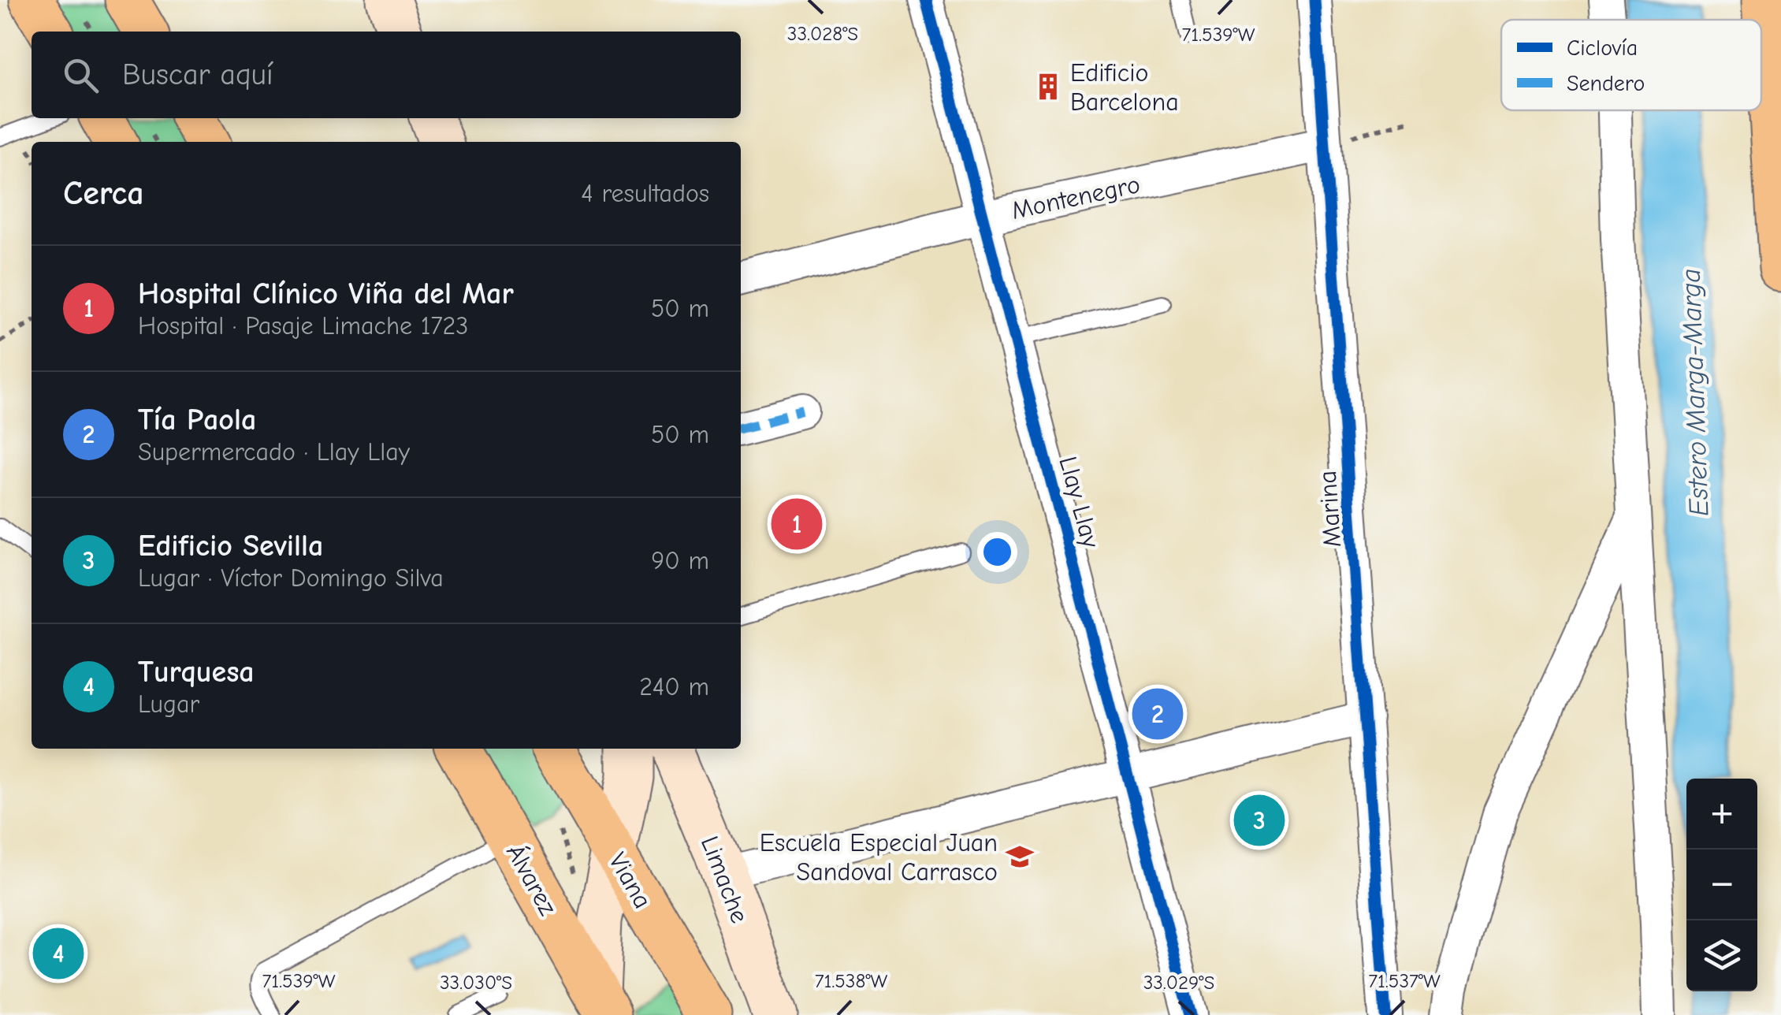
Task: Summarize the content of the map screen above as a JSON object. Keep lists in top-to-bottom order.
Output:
{
  "streets": {
    "main road": ["Álvarez", "Limache", "Viana"],
    "street": ["Montenegro", "Llay Llay", "Marina"]
  },
  "crossings": [
    ["Montenegro", "Llay Llay"],
    ["Montenegro", "Marina"]
  ],
  "water": ["Estero Marga-Marga"],
  "places": {
    "building": ["Edificio Barcelona"],
    "school or university": ["Escuela Especial Juan Sandoval Carrasco"]
  },
  "legend": ["Ciclovía", "Sendero"],
  "page": {
    "search": "Buscar aquí",
    "heading": ["Cerca", "4 resultados"],
    "list": [
      {
        "mark": "1",
        "name": "Hospital Clínico Viña del Mar",
        "note": "Hospital · Pasaje Limache 1723",
        "value": "50 m"
      },
      {
        "mark": "2",
        "name": "Tía Paola",
        "note": "Supermercado · Llay Llay",
        "value": "50 m"
      },
      {
        "mark": "3",
        "name": "Edificio Sevilla",
        "note": "Lugar · Víctor Domingo Silva",
        "value": "90 m"
      },
      {
        "mark": "4",
        "name": "Turquesa",
        "note": "Lugar",
        "value": "240 m"
      }
    ],
    "pins": [
      "1",
      "2",
      "3",
      "4"
    ],
    "map_buttons": ["+", "−"]
  },
  "coordinates": [
    "33.028°S",
    "71.539°W",
    "71.538°W",
    "71.537°W",
    "33.030°S",
    "33.029°S"
  ]
}
